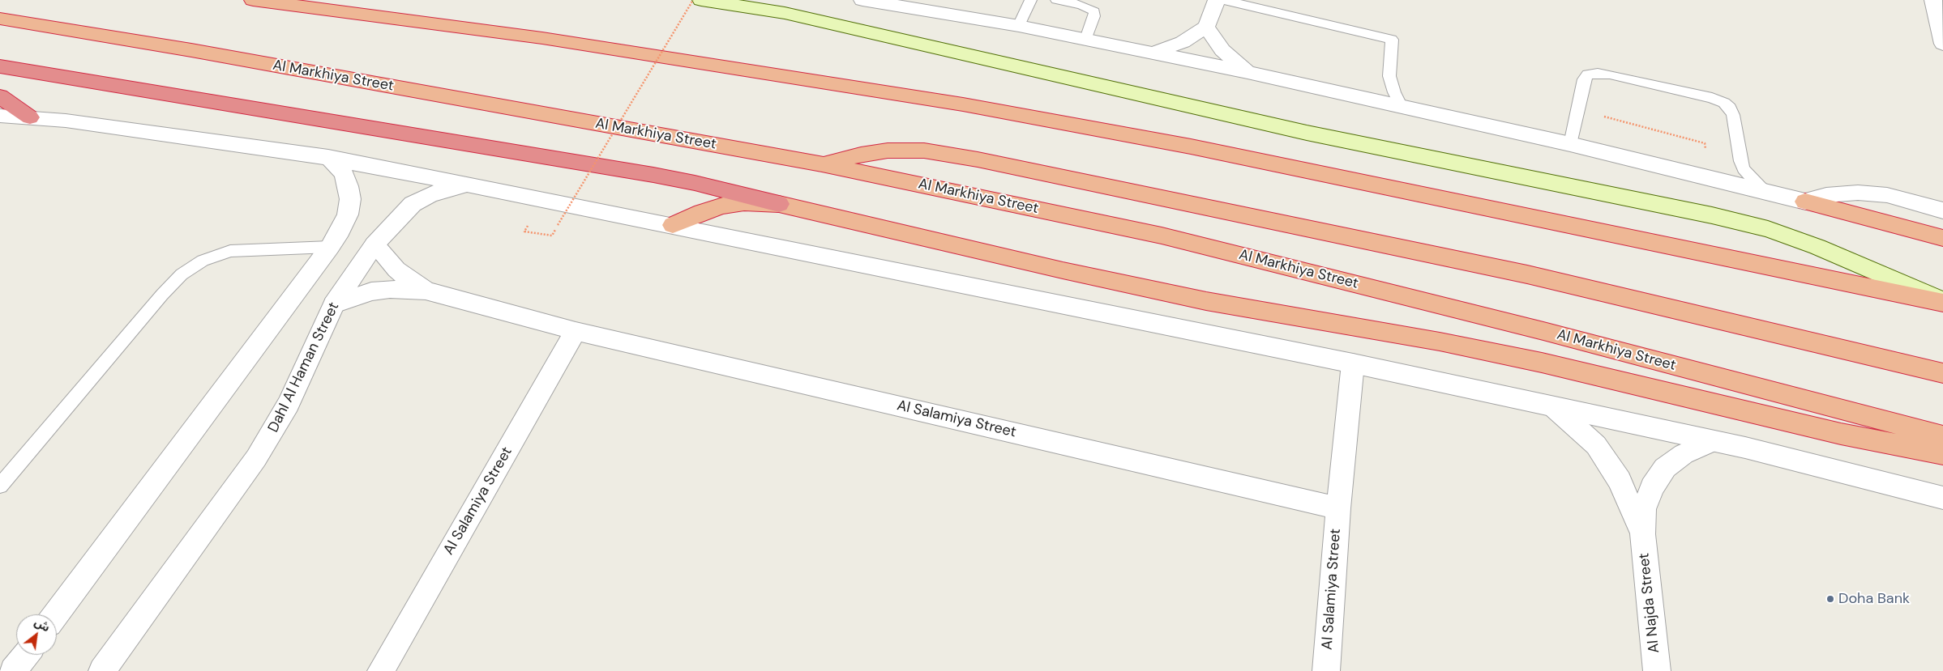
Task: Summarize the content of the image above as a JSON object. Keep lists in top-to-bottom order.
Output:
{
  "streets": {
    "highway": ["Al Markhiya Street"],
    "street": ["Dahl Al Haman Street", "Al Salamiya Street", "Al Najda Street"]
  },
  "crossings": [
    ["Dahl Al Haman Street", "Al Salamiya Street"]
  ],
  "places": ["Doha Bank"],
  "north": "top right"
}
